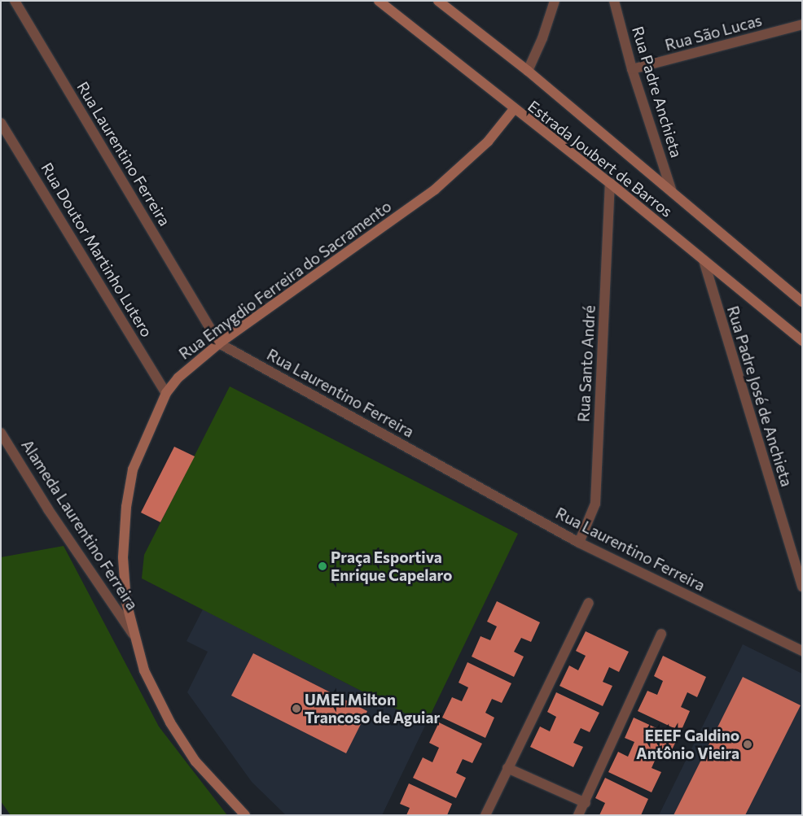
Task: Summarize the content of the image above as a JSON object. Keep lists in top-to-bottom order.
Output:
{
  "streets": {
    "main road": ["Estrada Joubert de Barros", "Rua Emygdio Ferreira do Sacramento"],
    "street": [
      "Rua São Lucas",
      "Rua Padre Anchieta",
      "Rua Laurentino Ferreira",
      "Rua Doutor Martinho Lutero",
      "Rua Santo André",
      "Rua Padre José de Anchieta",
      "Alameda Laurentino Ferreira"
    ]
  },
  "crossings": [
    ["Rua São Lucas", "Rua Padre Anchieta"],
    ["Rua Padre Anchieta", "Estrada Joubert de Barros"],
    ["Rua Laurentino Ferreira", "Rua Emygdio Ferreira do Sacramento"],
    ["Rua Laurentino Ferreira", "Rua Santo André"],
    ["Estrada Joubert de Barros", "Rua Emygdio Ferreira do Sacramento"],
    ["Estrada Joubert de Barros", "Rua Santo André"],
    ["Estrada Joubert de Barros", "Rua Padre José de Anchieta"],
    ["Rua Doutor Martinho Lutero", "Rua Emygdio Ferreira do Sacramento"],
    ["Rua Emygdio Ferreira do Sacramento", "Alameda Laurentino Ferreira"]
  ],
  "places": ["Praça Esportiva Enrique Capelaro", "UMEI Milton Trancoso de Aguiar", "EEEF Galdino Antônio Vieira"]
}
